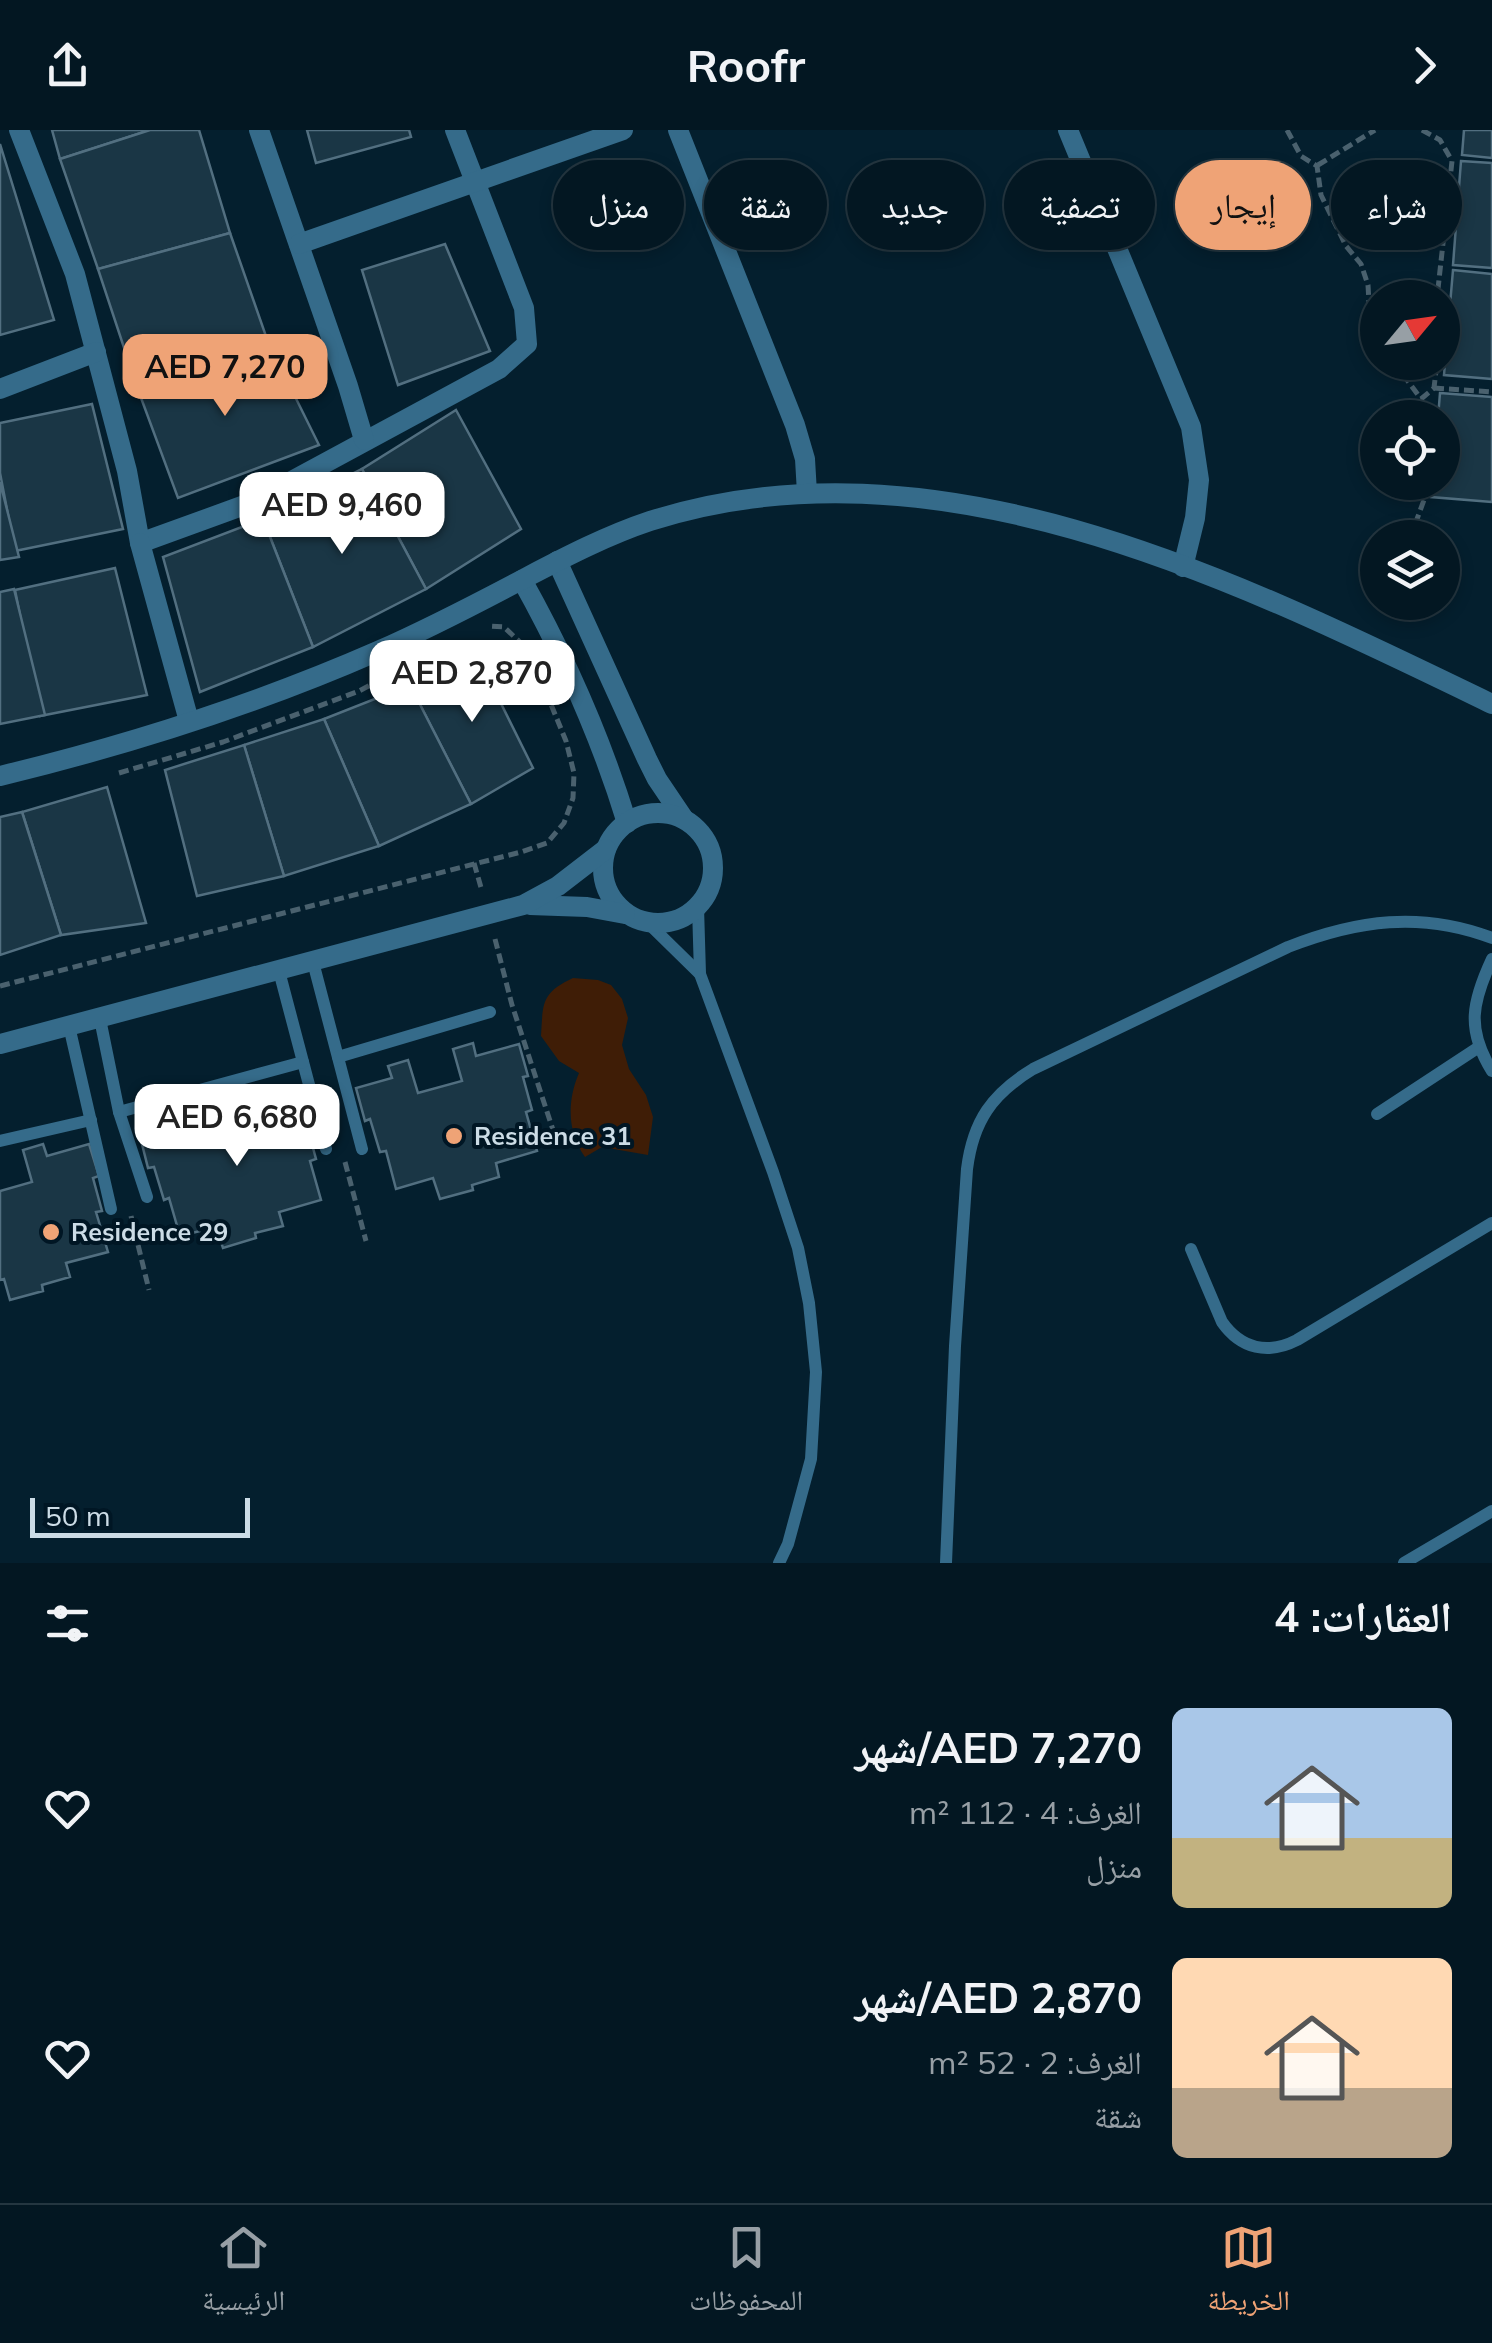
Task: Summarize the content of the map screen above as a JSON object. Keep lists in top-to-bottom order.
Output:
{
  "places": ["Residence 31", "Residence 29"],
  "scale_bar": "50 m",
  "north": "top right",
  "page": {
    "header": "Roofr",
    "chip": [
      "شراء",
      "إيجار",
      "تصفية",
      "جديد",
      "شقة",
      "منزل"
    ],
    "price": [
      "AED 7,270",
      "AED 9,460",
      "AED 2,870",
      "AED 6,680"
    ],
    "scale": "50 m",
    "heading": "العقارات: 4",
    "list": [
      {
        "name": "AED 7,270/شهر",
        "note": "الغرف: 4 · 112 m² · منزل"
      },
      {
        "name": "AED 2,870/شهر",
        "note": "الغرف: 2 · 52 m² · شقة"
      }
    ],
    "tabs": ["الخريطة", "المحفوظات", "الرئيسية"]
  }
}
